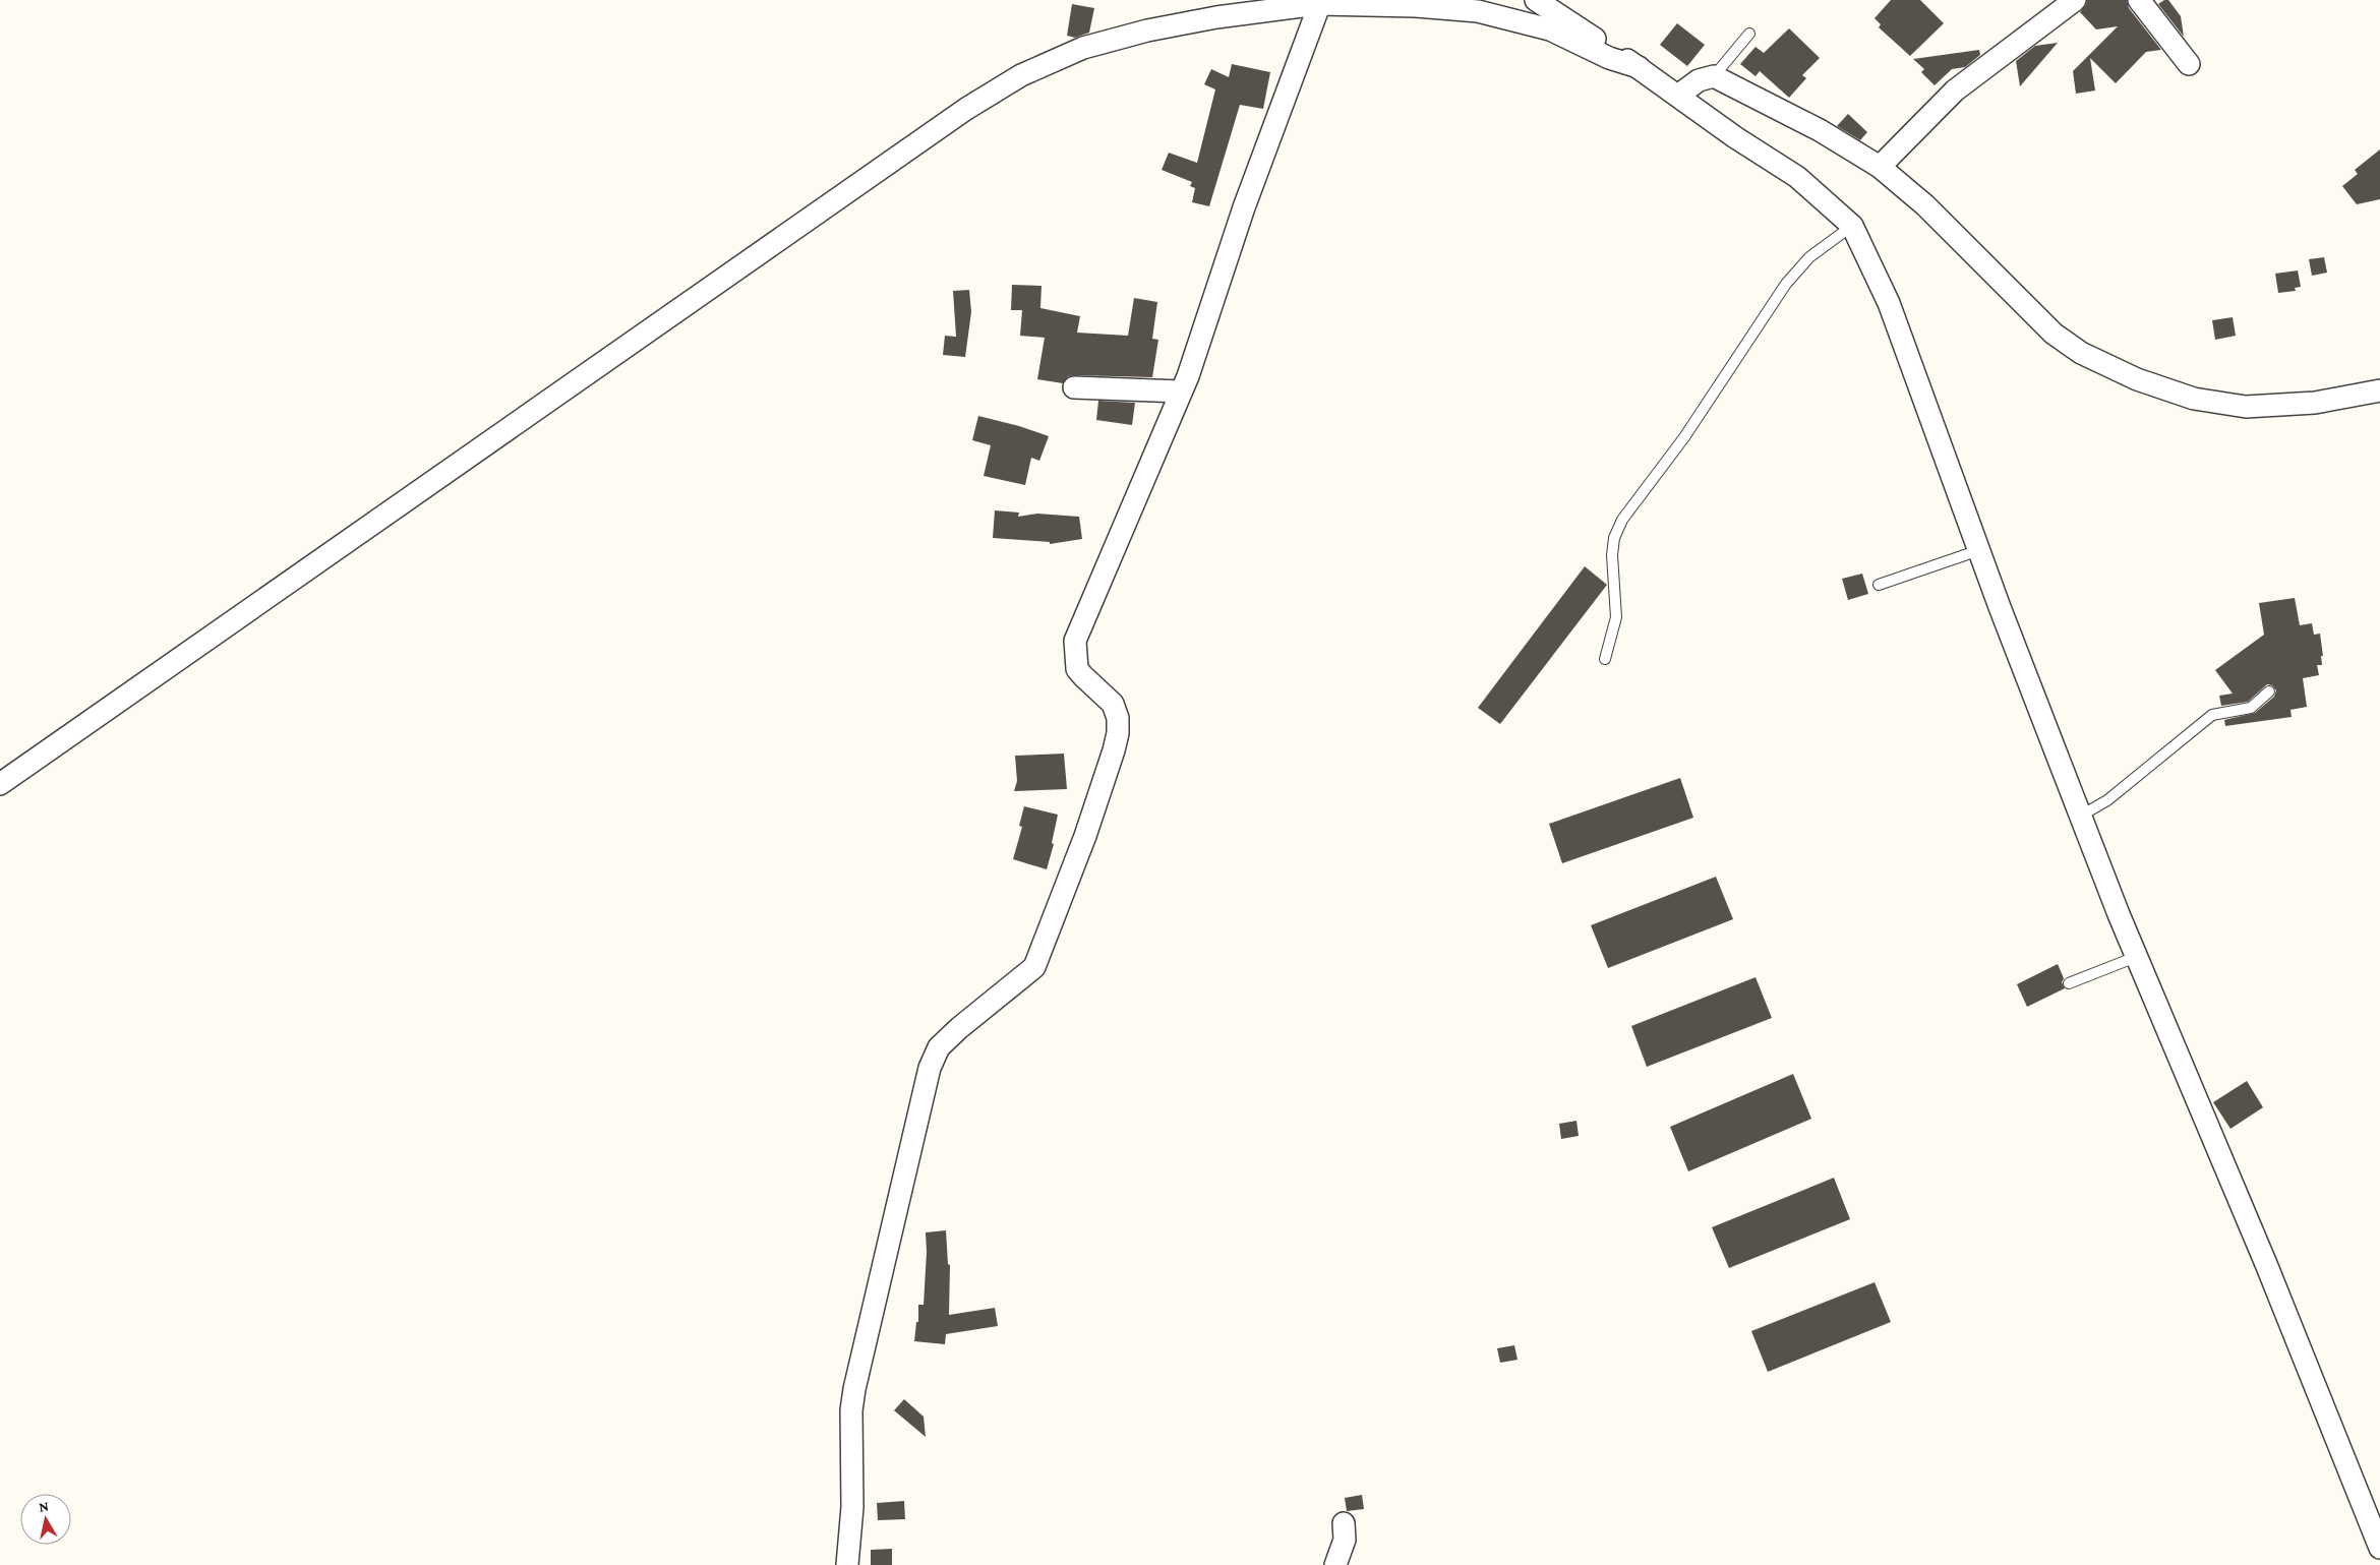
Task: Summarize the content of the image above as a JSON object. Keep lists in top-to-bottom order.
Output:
{
  "north": "top"
}
